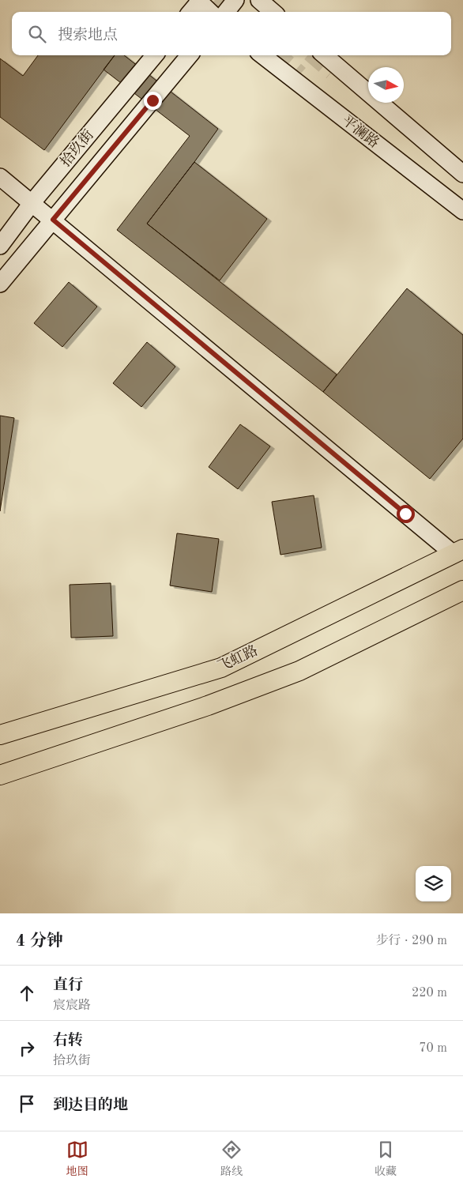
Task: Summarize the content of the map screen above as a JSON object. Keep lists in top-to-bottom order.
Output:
{
  "streets": {
    "main road": ["平澜路", "拾玖街", "飞虹路"]
  },
  "north": "right",
  "page": {
    "search": "搜索地点",
    "heading": ["4 分钟", "步行 · 290 m"],
    "list": [
      ["直行", "宸宸路", "220 m"],
      ["右转", "拾玖街", "70 m"],
      "到达目的地"
    ],
    "nav": ["地图", "路线", "收藏"]
  }
}
